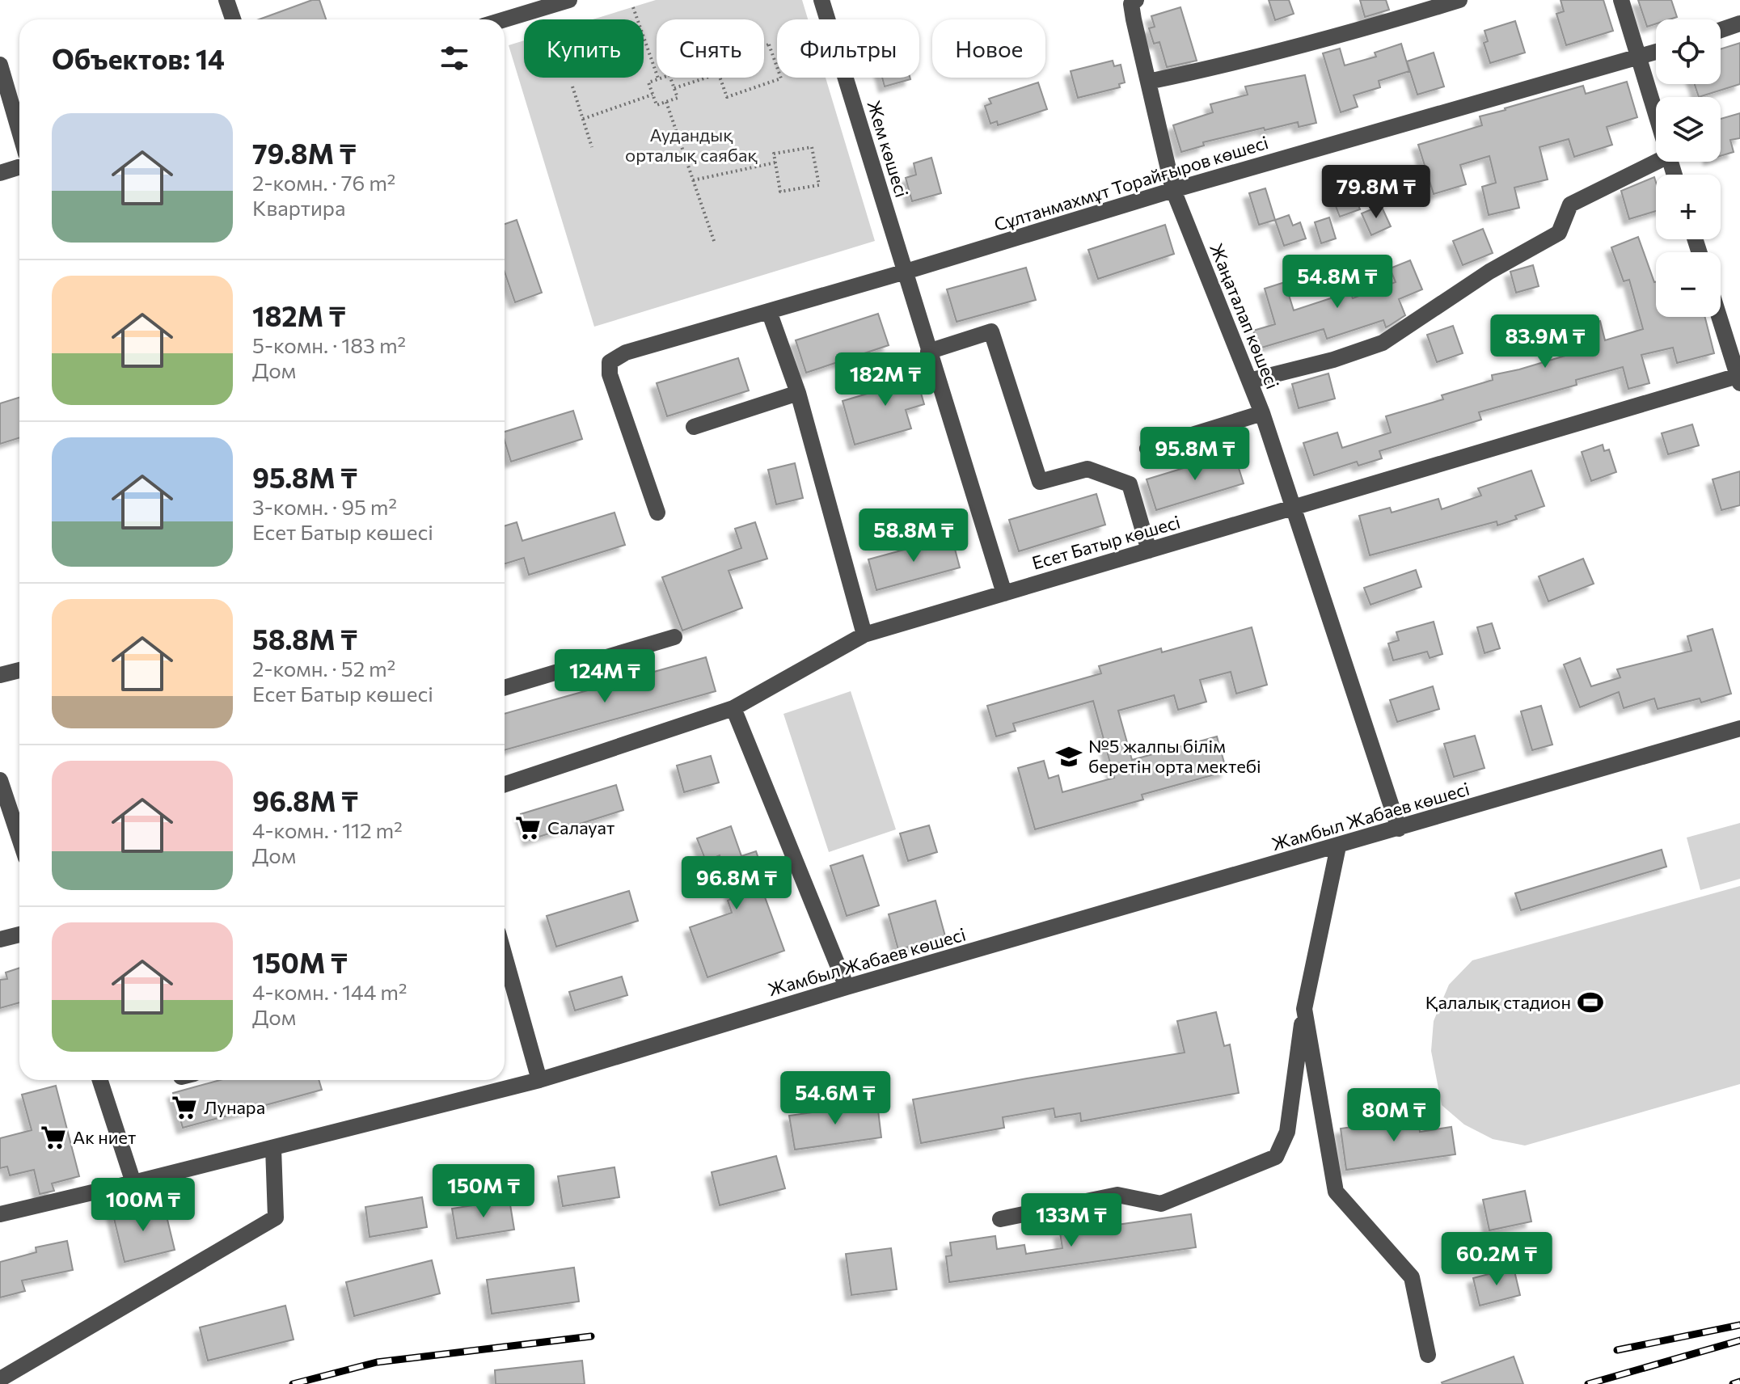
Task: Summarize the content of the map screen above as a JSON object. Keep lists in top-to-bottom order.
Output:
{
  "streets": {
    "street": [
      "Жем көшесі",
      "Сұлтанмахмұт Торайғыров көшесі",
      "Жаңаталап көшесі",
      "Есет Батыр көшесі",
      "Жамбыл Жабаев көшесі"
    ]
  },
  "crossings": [
    ["Жем көшесі", "Сұлтанмахмұт Торайғыров көшесі"],
    ["Жем көшесі", "Есет Батыр көшесі"],
    ["Сұлтанмахмұт Торайғыров көшесі", "Жаңаталап көшесі"],
    ["Жаңаталап көшесі", "Есет Батыр көшесі"],
    ["Жаңаталап көшесі", "Жамбыл Жабаев көшесі"]
  ],
  "parks": ["Аудандық орталық саябақ"],
  "places": {
    "school or university": ["№5 жалпы білім беретін орта мектебі"],
    "supermarket": ["Салауат", "Лунара", "Ак ниет"],
    "sports": ["Қалалық стадион"]
  },
  "page": {
    "map_buttons": ["+", "−"],
    "chip": [
      "Купить",
      "Снять",
      "Фильтры",
      "Новое"
    ],
    "heading": "Объектов: 14",
    "list": [
      {
        "name": "79.8M ₸",
        "note": "2-комн. · 76 m² · Квартира"
      },
      {
        "name": "182M ₸",
        "note": "5-комн. · 183 m² · Дом"
      },
      {
        "name": "95.8M ₸",
        "note": "3-комн. · 95 m² · Есет Батыр көшесі"
      },
      {
        "name": "58.8M ₸",
        "note": "2-комн. · 52 m² · Есет Батыр көшесі"
      },
      {
        "name": "96.8M ₸",
        "note": "4-комн. · 112 m² · Дом"
      },
      {
        "name": "150M ₸",
        "note": "4-комн. · 144 m² · Дом"
      }
    ],
    "price": [
      "79.8M ₸",
      "54.8M ₸",
      "83.9M ₸",
      "182M ₸",
      "95.8M ₸",
      "58.8M ₸",
      "124M ₸",
      "96.8M ₸",
      "54.6M ₸",
      "80M ₸",
      "150M ₸",
      "100M ₸",
      "133M ₸",
      "60.2M ₸"
    ]
  }
}
